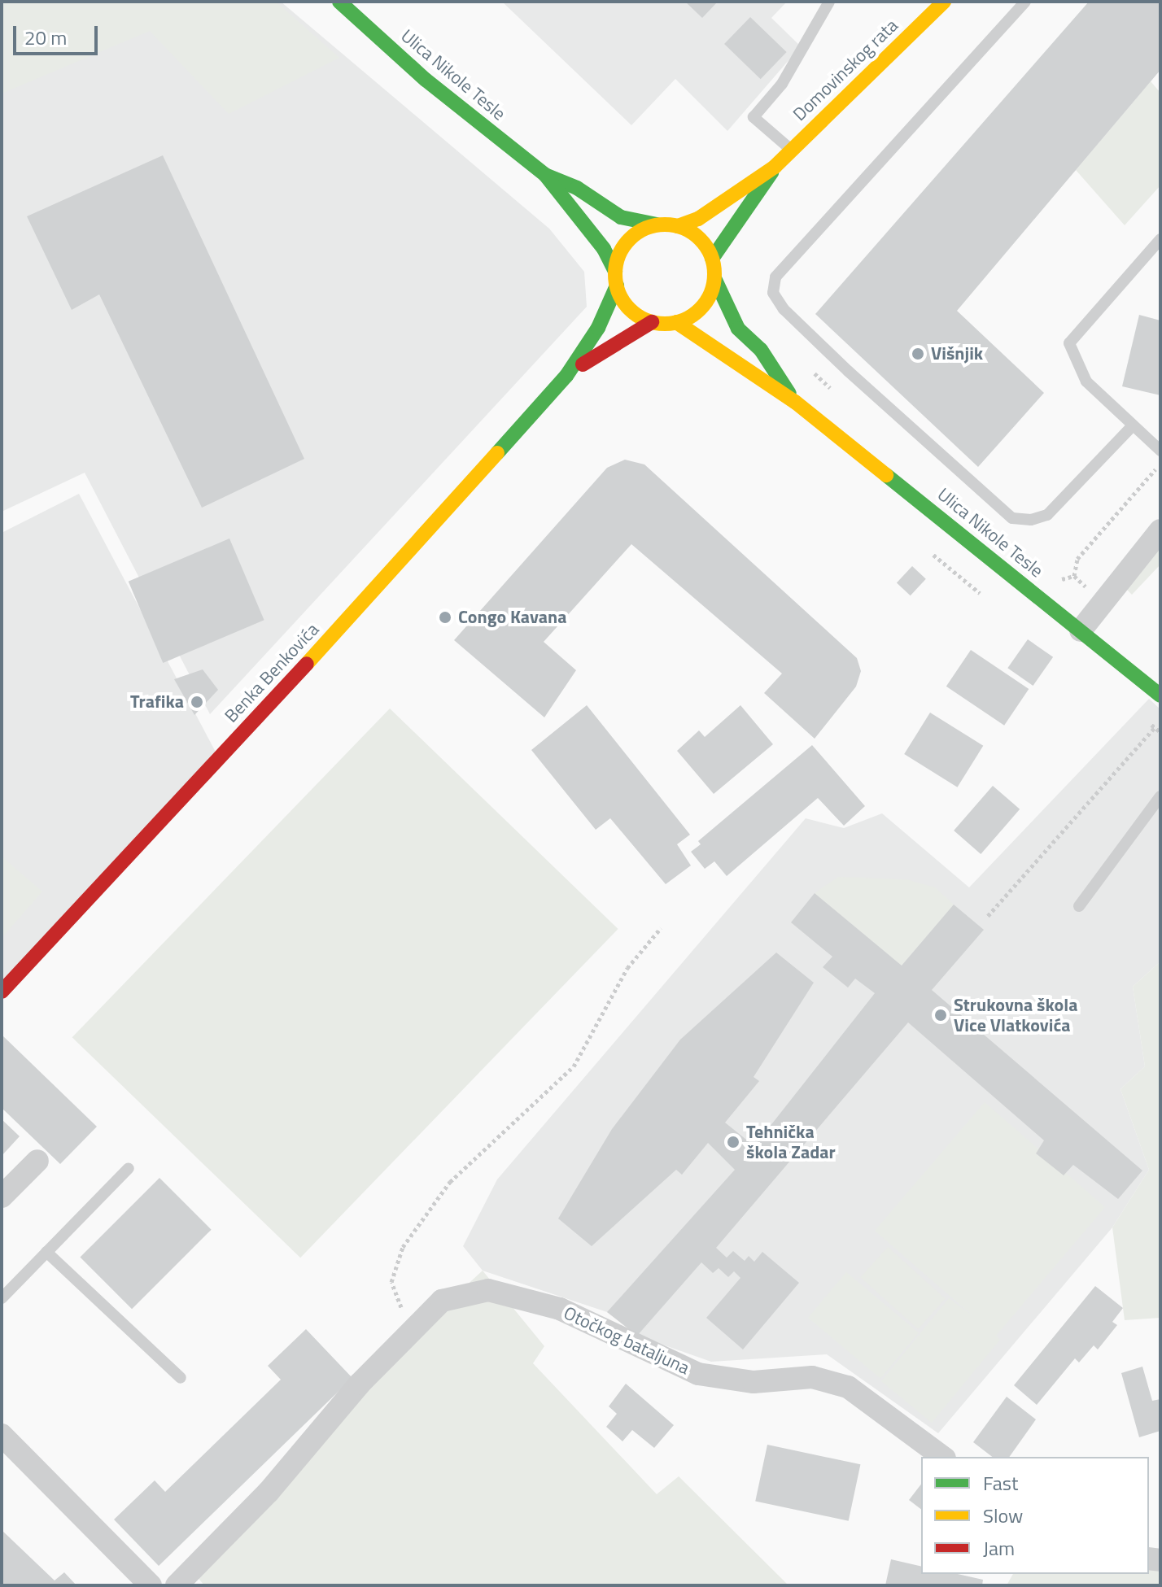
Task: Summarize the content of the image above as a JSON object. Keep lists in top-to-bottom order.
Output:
{
  "streets": {
    "main road": ["Domovinskog rata", "Ulica Nikole Tesle", "Benka Benkovića"],
    "street": ["Otočkog bataljuna"]
  },
  "crossings": [
    ["Domovinskog rata", "Ulica Nikole Tesle"],
    ["Domovinskog rata", "Benka Benkovića"],
    ["Ulica Nikole Tesle", "Benka Benkovića"]
  ],
  "places": [
    "Višnjik",
    "Congo Kavana",
    "Trafika",
    "Strukovna škola Vice Vlatkovića",
    "Tehnička škola Zadar"
  ],
  "legend": ["Fast", "Slow", "Jam"],
  "scale_bar": "20 m"
}
